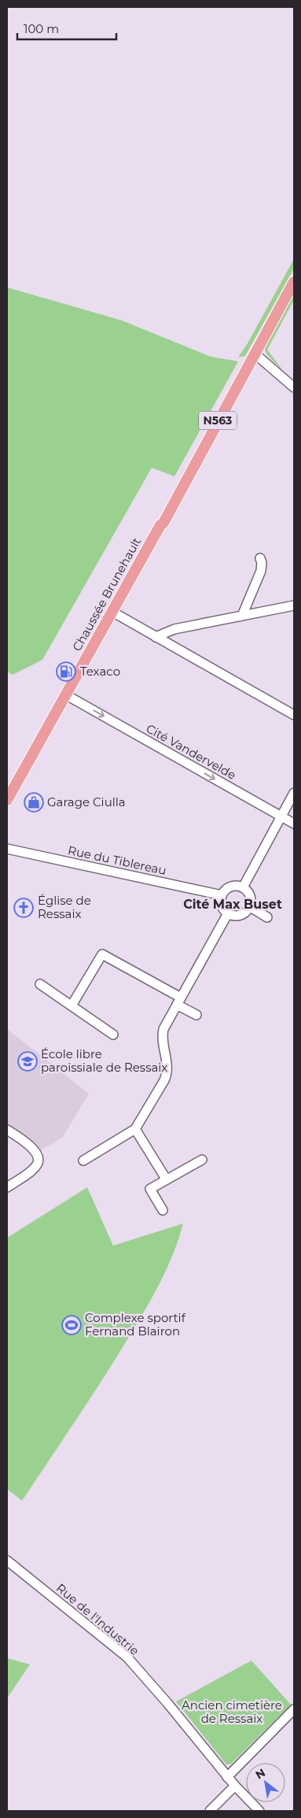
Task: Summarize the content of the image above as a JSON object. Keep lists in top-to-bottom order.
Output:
{
  "streets": {
    "main road": ["N563", "Chaussée Brunehault"],
    "street": ["Cité Vandervelde", "Rue du Tiblereau", "Rue de l'Industrie"]
  },
  "crossings": [
    ["N563", "Chaussée Brunehault"],
    ["Chaussée Brunehault", "Cité Vandervelde"]
  ],
  "one_way": ["Cité Vandervelde"],
  "districts": ["Cité Max Buset"],
  "parks": ["Ancien cimetière de Ressaix"],
  "places": {
    "fuel station": ["Texaco"],
    "shop": ["Garage Ciulla"],
    "church": ["Église de Ressaix"],
    "school or university": ["École libre paroissiale de Ressaix"],
    "sports": ["Complexe sportif Fernand Blairon"]
  },
  "scale_bar": "100 m",
  "north": "top left"
}
